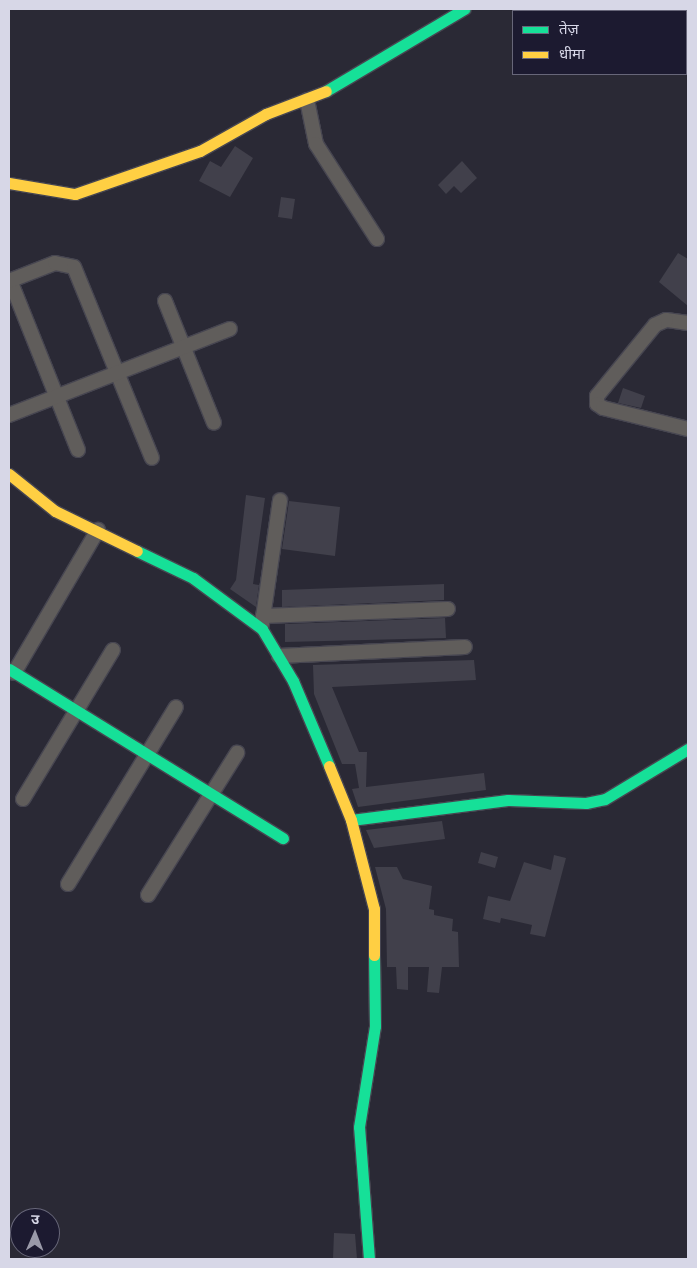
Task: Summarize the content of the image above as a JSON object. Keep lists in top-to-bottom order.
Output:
{
  "legend": ["तेज़", "धीमा"],
  "north": "top"
}
